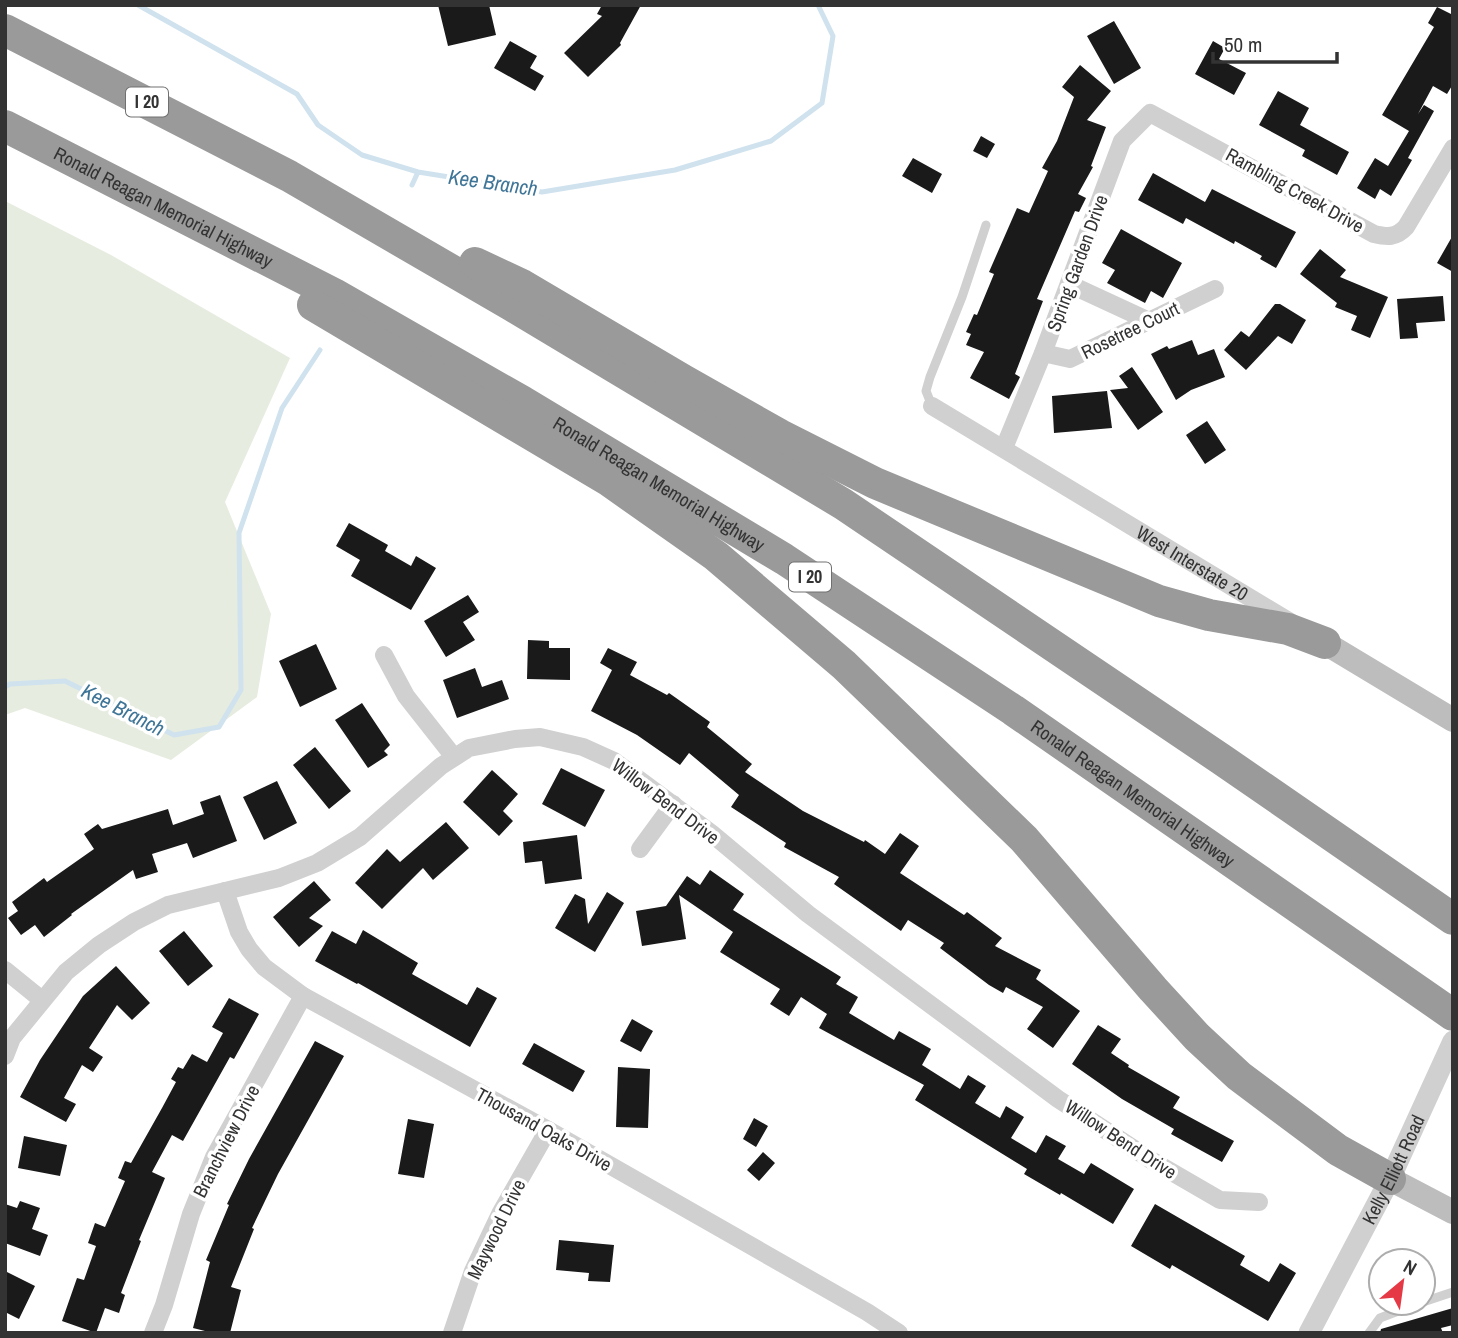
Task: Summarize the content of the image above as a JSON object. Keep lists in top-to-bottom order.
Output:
{
  "streets": {
    "highway": ["I 20", "Ronald Reagan Memorial Highway"],
    "main road": ["West Interstate 20"],
    "street": [
      "Rambling Creek Drive",
      "Spring Garden Drive",
      "Rosetree Court",
      "Willow Bend Drive",
      "Thousand Oaks Drive",
      "Branchview Drive",
      "Kelly Elliott Road",
      "Maywood Drive"
    ]
  },
  "crossings": [
    ["Rambling Creek Drive", "Spring Garden Drive"],
    ["Spring Garden Drive", "Rosetree Court"],
    ["Spring Garden Drive", "West Interstate 20"],
    ["Willow Bend Drive", "Thousand Oaks Drive"],
    ["Thousand Oaks Drive", "Branchview Drive"],
    ["Thousand Oaks Drive", "Maywood Drive"]
  ],
  "water": ["Kee Branch"],
  "scale_bar": "50 m",
  "north": "top right"
}
